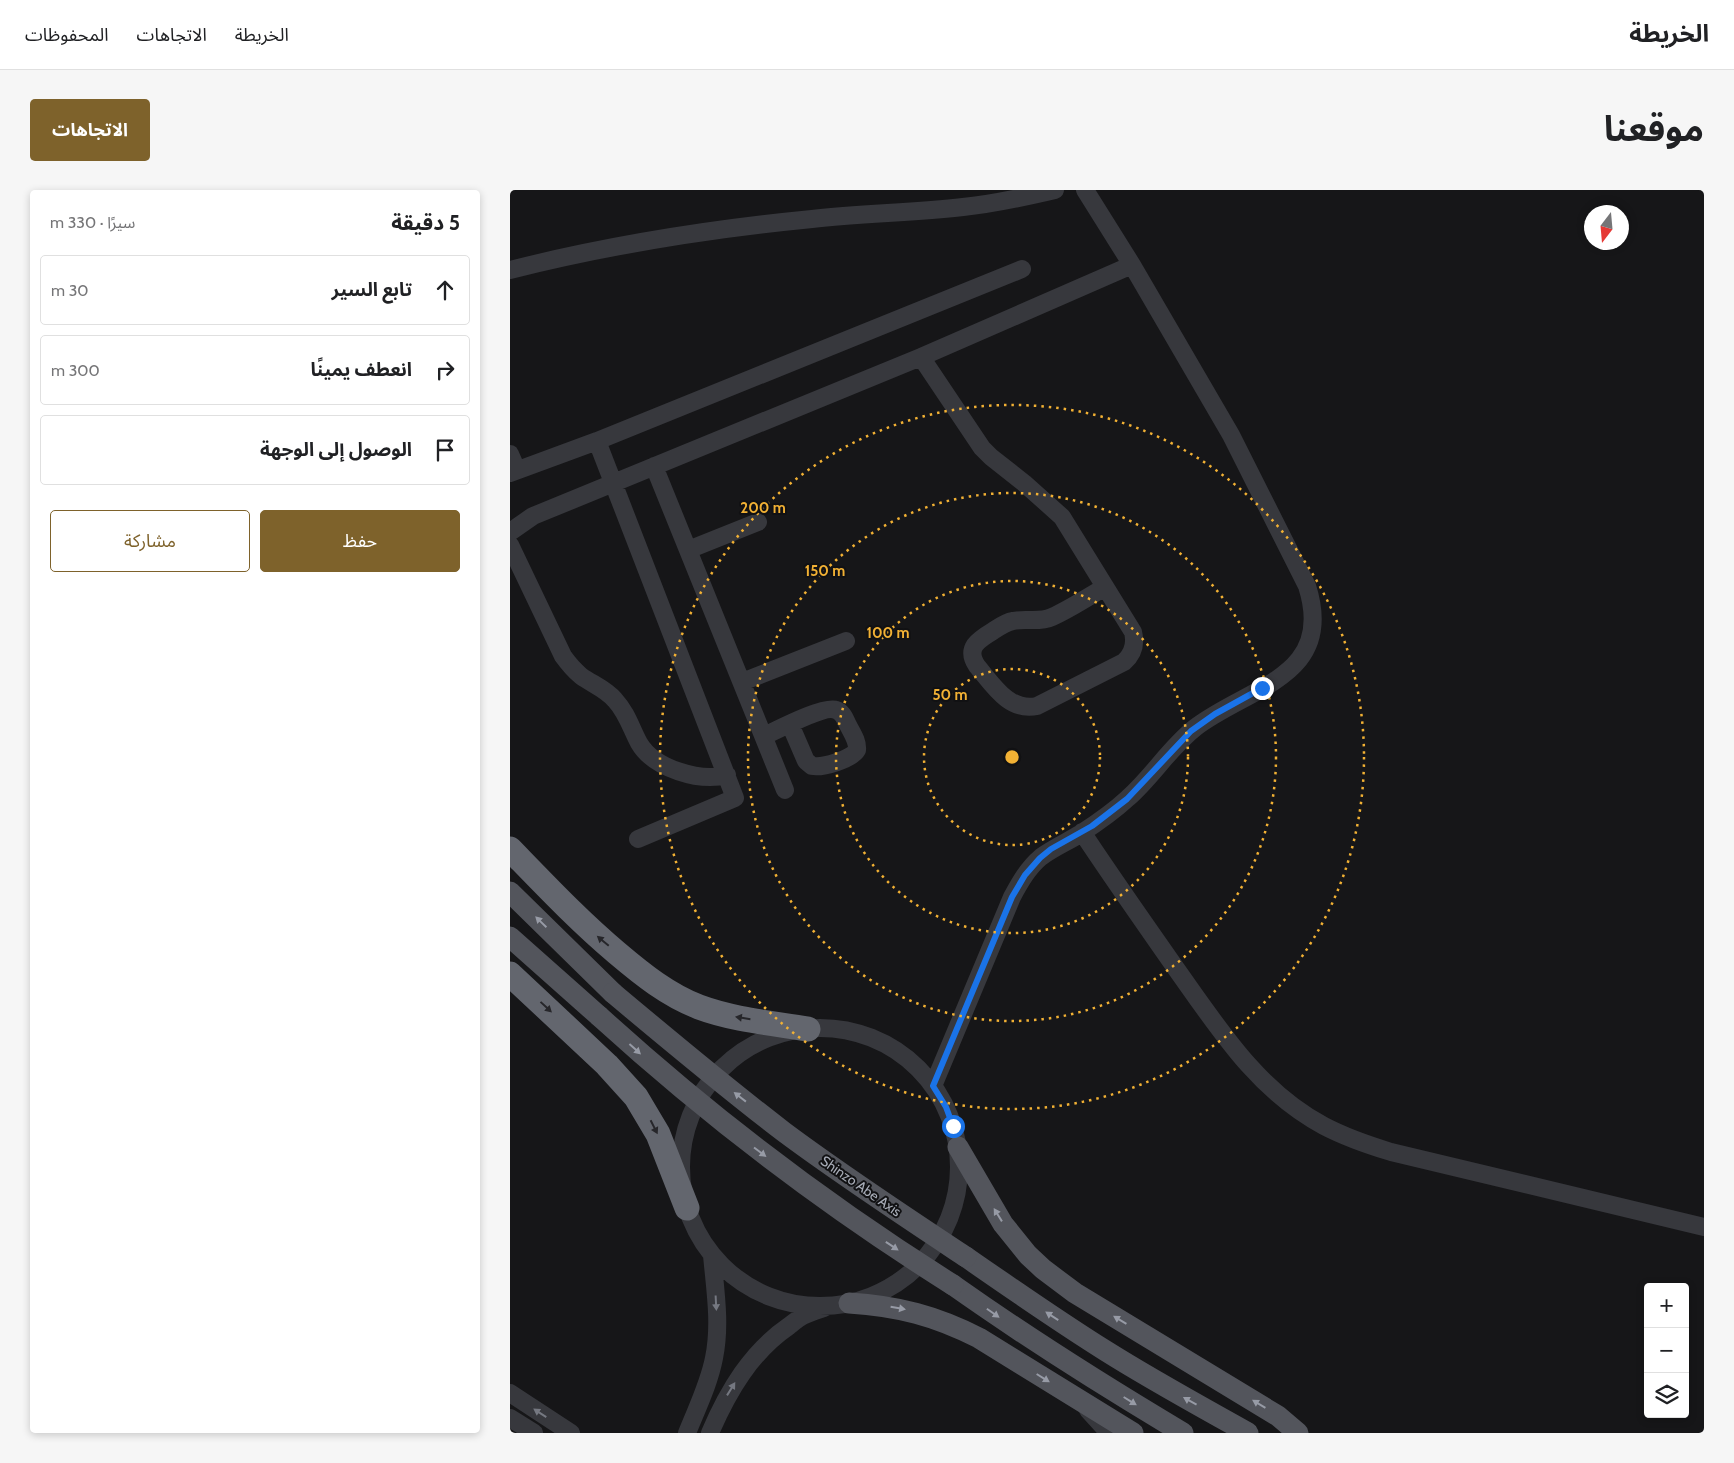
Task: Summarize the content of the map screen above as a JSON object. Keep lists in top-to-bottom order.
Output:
{
  "streets": {
    "main road": ["Shinzo Abe Axis"]
  },
  "north": "bottom",
  "page": {
    "header": "الخريطة",
    "nav": ["الخريطة", "الاتجاهات", "المحفوظات"],
    "title": "موقعنا",
    "buttons": [
      "الاتجاهات",
      ["حفظ", "مشاركة"]
    ],
    "heading": ["5 دقيقة", "سيرًا · 330 m"],
    "list": [
      ["تابع السير", "30 m"],
      ["انعطف يمينًا", "300 m"],
      "الوصول إلى الوجهة"
    ],
    "map_buttons": ["+", "−"]
  },
  "rings": [
    "200 m",
    "150 m",
    "100 m",
    "50 m"
  ]
}
